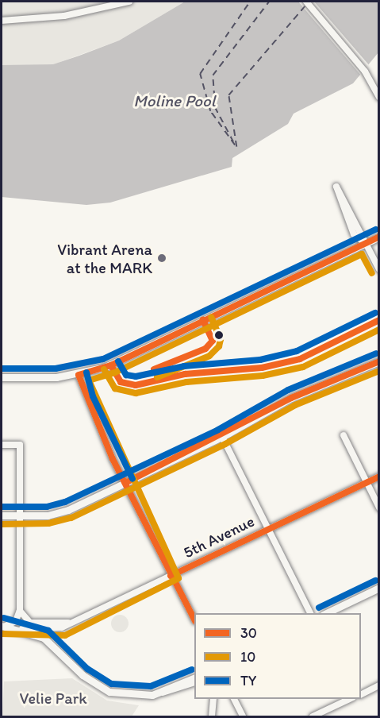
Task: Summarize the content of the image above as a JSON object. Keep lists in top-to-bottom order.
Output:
{
  "streets": {
    "main road": ["5th Avenue"]
  },
  "water": ["Moline Pool"],
  "parks": ["Velie Park"],
  "places": ["Vibrant Arena at the MARK"],
  "lines": ["transit line TY", "transit line 30", "transit line 10"],
  "legend": ["30", "10", "TY"]
}
